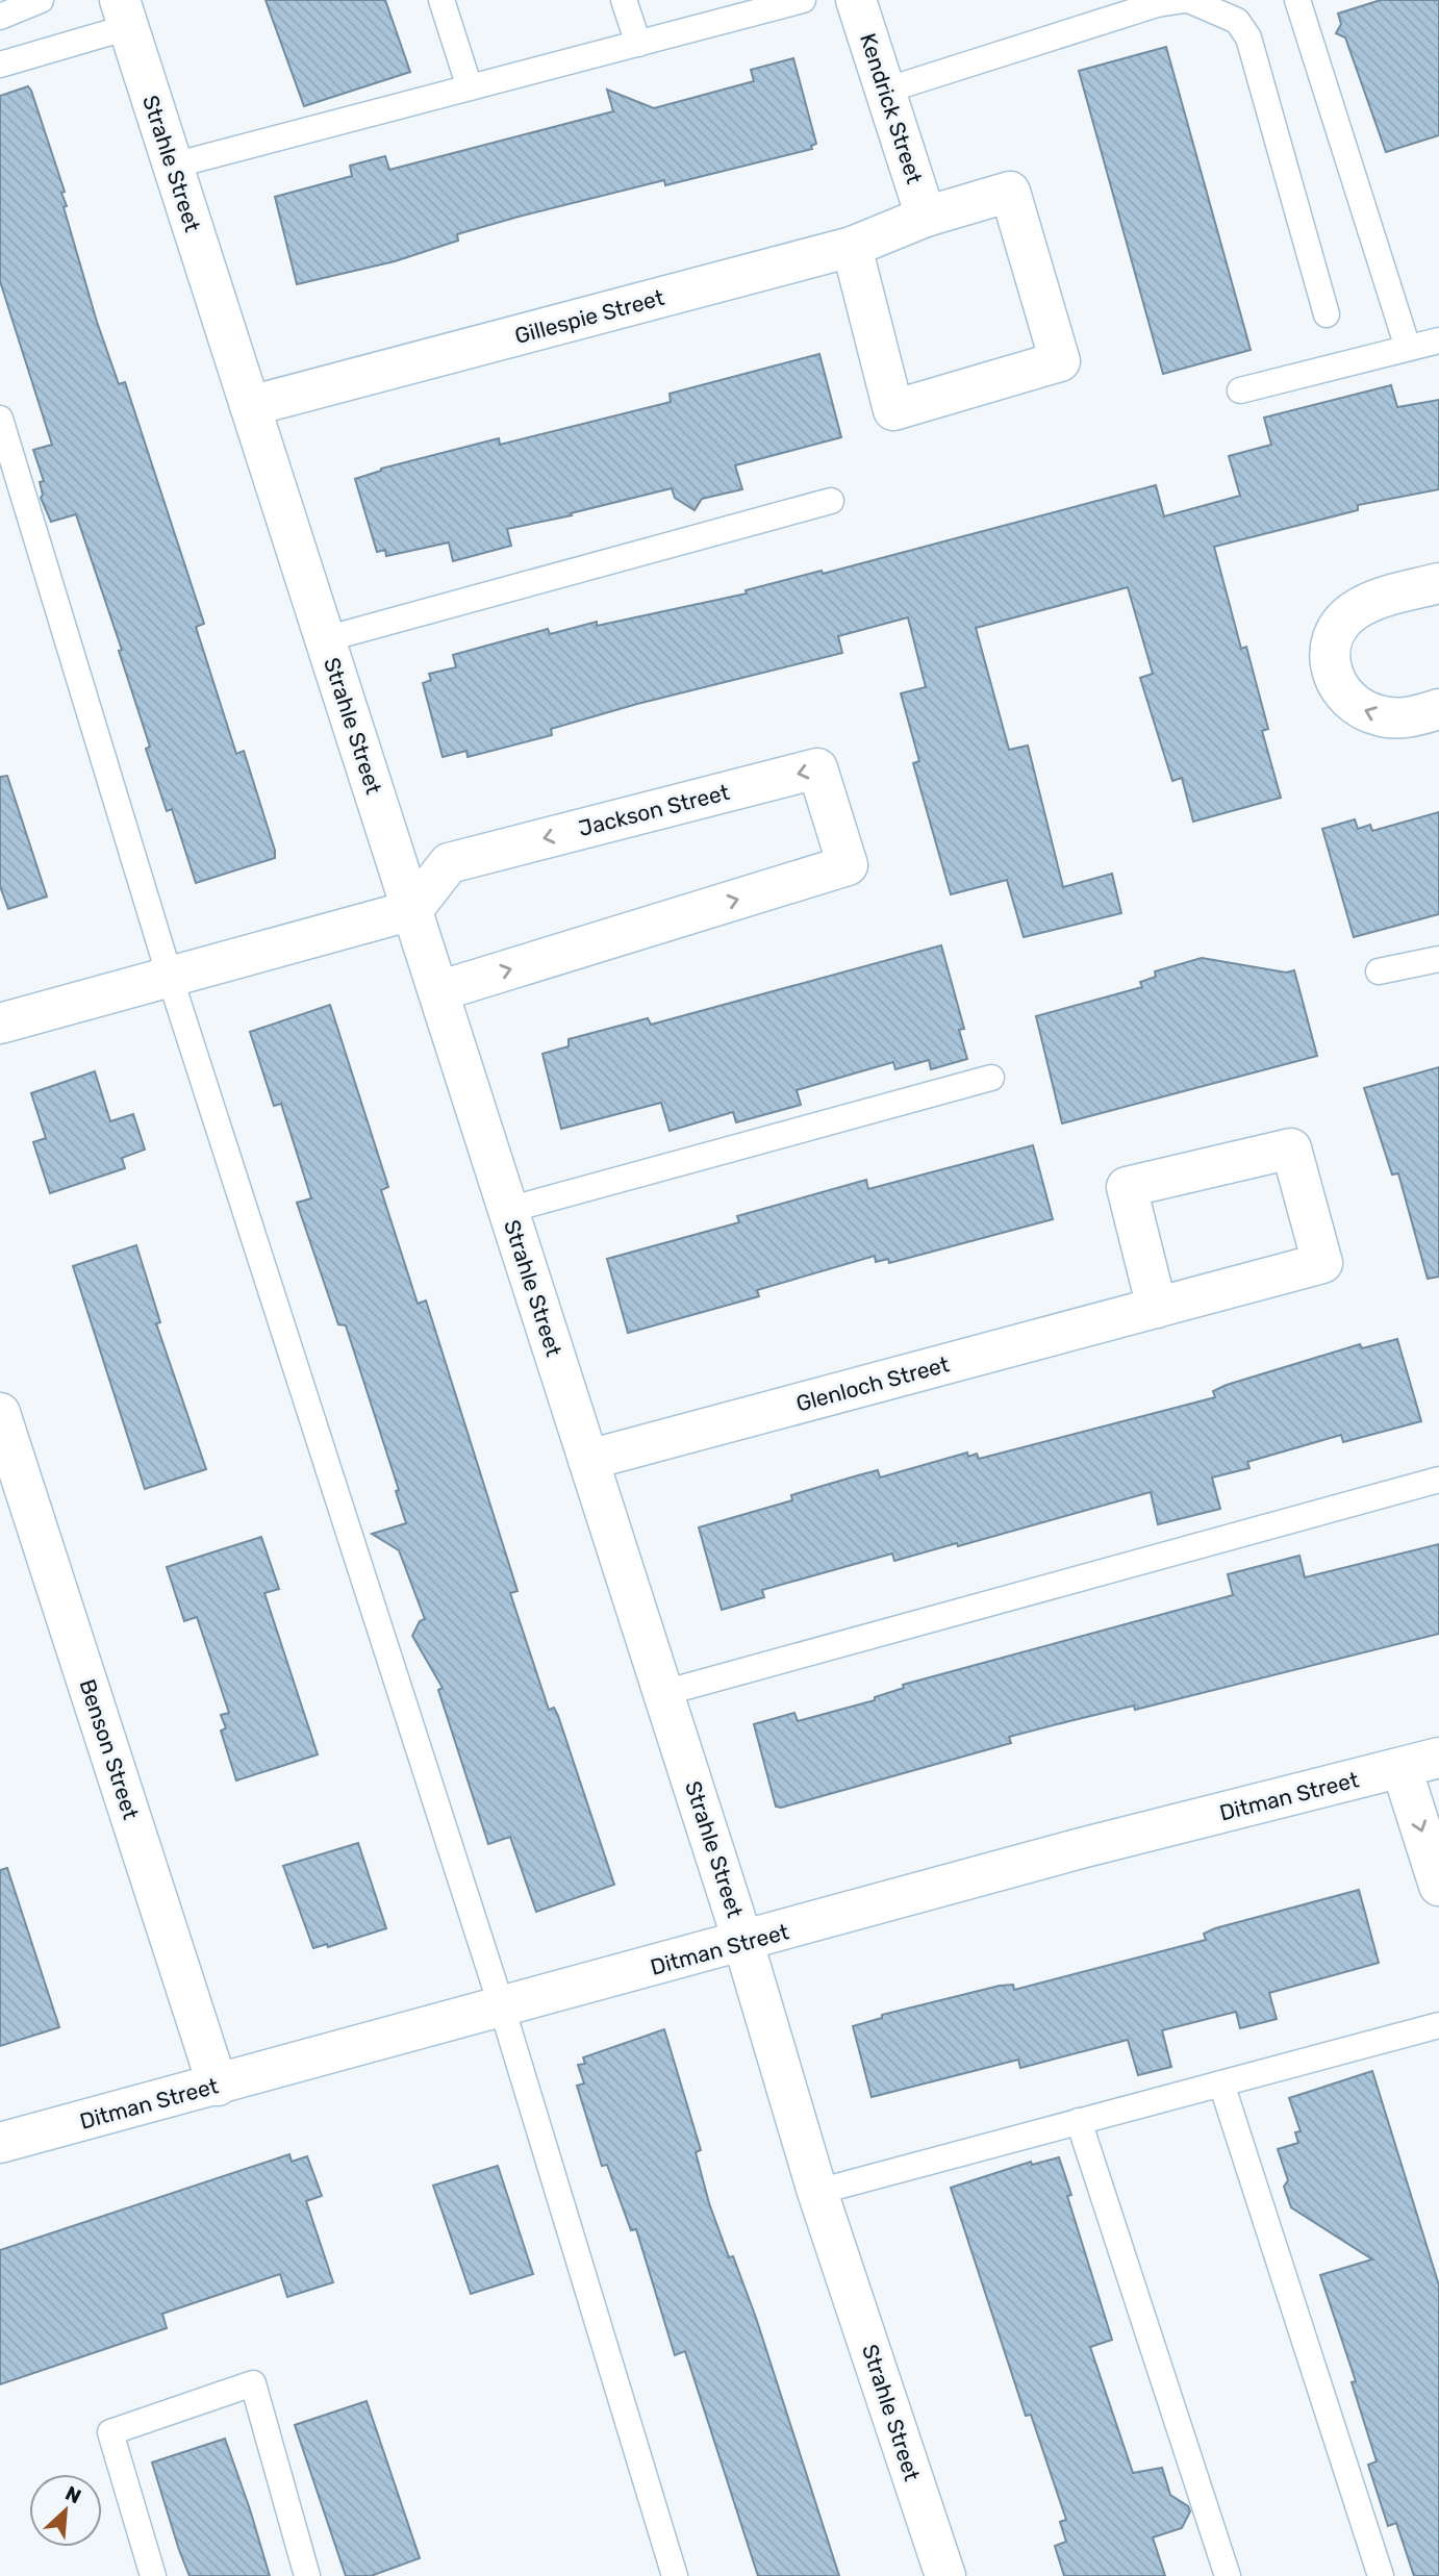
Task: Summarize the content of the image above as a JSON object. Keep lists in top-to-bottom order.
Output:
{
  "streets": {
    "street": [
      "Kendrick Street",
      "Strahle Street",
      "Gillespie Street",
      "Jackson Street",
      "Glenloch Street",
      "Benson Street",
      "Ditman Street"
    ]
  },
  "crossings": [
    ["Kendrick Street", "Gillespie Street"],
    ["Strahle Street", "Gillespie Street"],
    ["Strahle Street", "Jackson Street"],
    ["Strahle Street", "Glenloch Street"],
    ["Strahle Street", "Ditman Street"],
    ["Benson Street", "Ditman Street"]
  ],
  "north": "top right"
}
